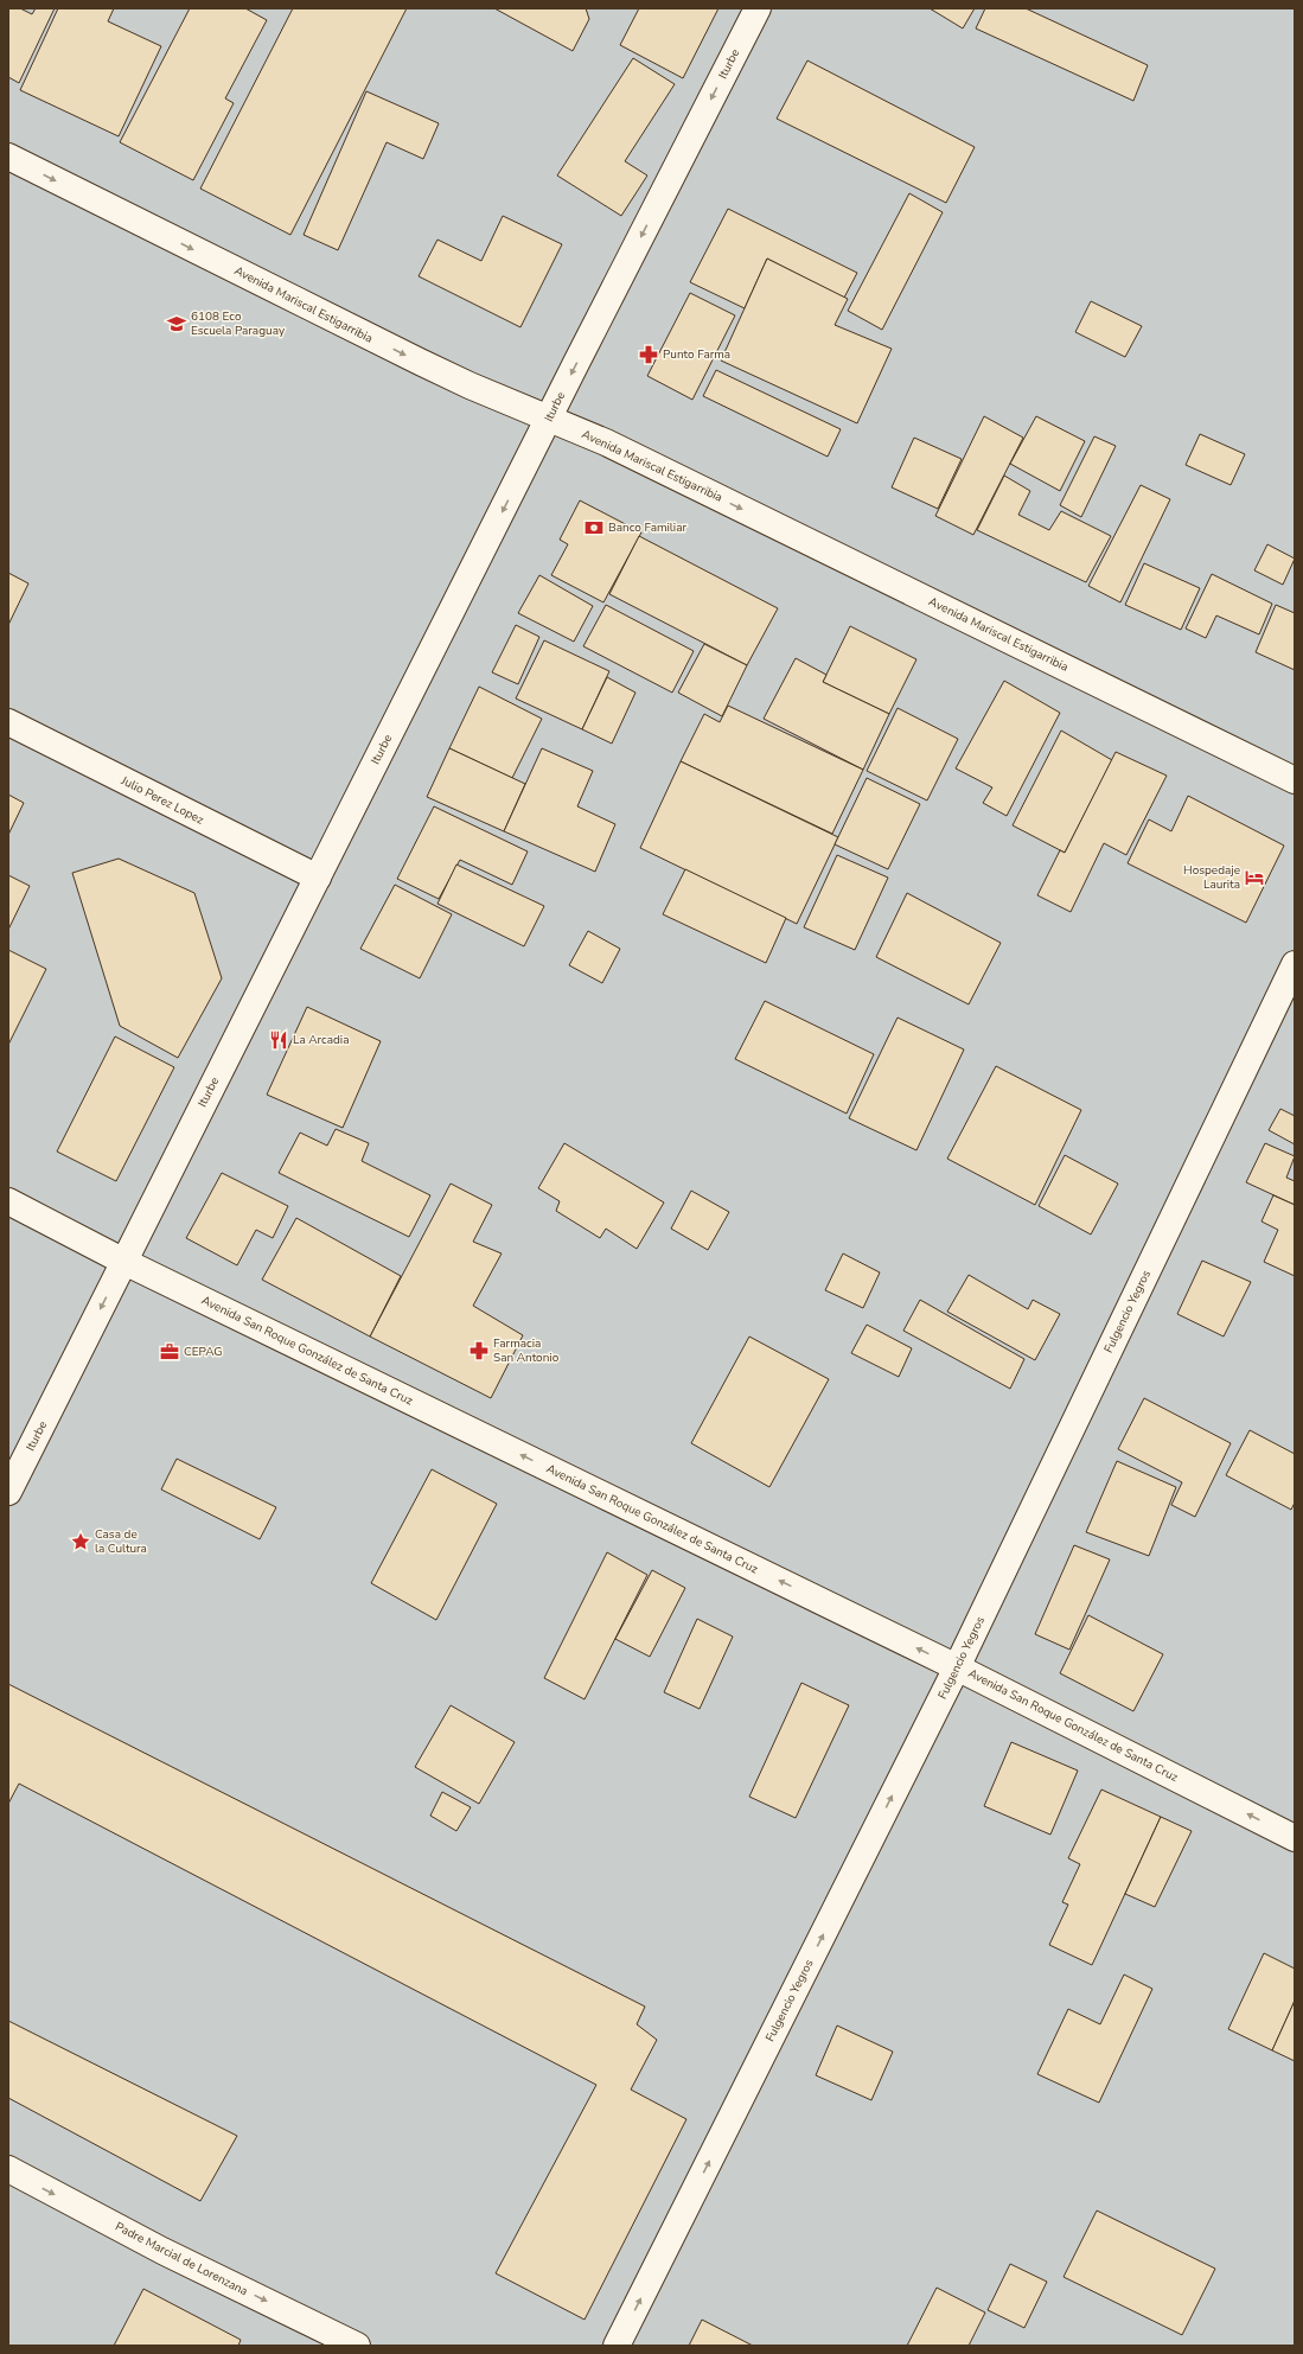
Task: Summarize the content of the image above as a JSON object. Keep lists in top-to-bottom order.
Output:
{
  "streets": {
    "main road": [
      "Iturbe",
      "Avenida Mariscal Estigarribia",
      "Julio Perez Lopez",
      "Fulgencio Yegros",
      "Avenida San Roque González de Santa Cruz",
      "Padre Marcial de Lorenzana"
    ]
  },
  "crossings": [
    ["Iturbe", "Avenida Mariscal Estigarribia"],
    ["Iturbe", "Julio Perez Lopez"],
    ["Iturbe", "Avenida San Roque González de Santa Cruz"],
    ["Fulgencio Yegros", "Avenida San Roque González de Santa Cruz"]
  ],
  "one_way": [
    "Iturbe",
    "Avenida Mariscal Estigarribia",
    "Fulgencio Yegros",
    "Avenida San Roque González de Santa Cruz",
    "Padre Marcial de Lorenzana"
  ],
  "places": {
    "school or university": ["6108 Eco Escuela Paraguay"],
    "pharmacy": ["Punto Farma", "Farmacia San Antonio"],
    "bank": ["Banco Familiar"],
    "hotel": ["Hospedaje Laurita"],
    "restaurant": ["La Arcadia"],
    "office": ["CEPAG"],
    "place": ["Casa de la Cultura"]
  }
}
